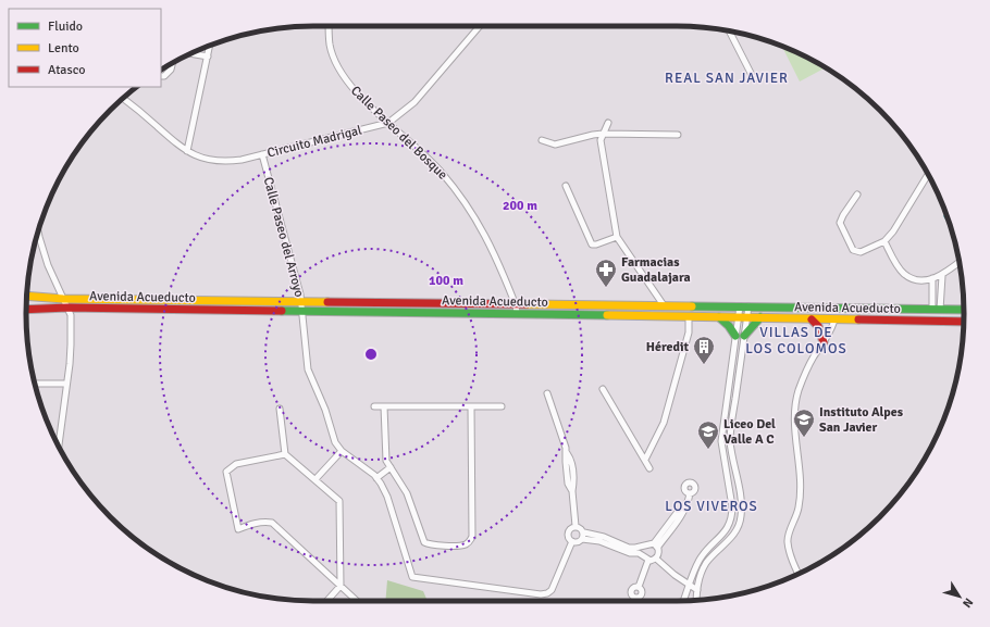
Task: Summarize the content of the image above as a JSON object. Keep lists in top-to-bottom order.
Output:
{
  "streets": {
    "main road": ["Avenida Acueducto"],
    "street": ["Calle Paseo del Bosque", "Circuito Madrigal", "Calle Paseo del Arroyo"]
  },
  "crossings": [
    ["Calle Paseo del Bosque", "Circuito Madrigal"],
    ["Calle Paseo del Bosque", "Avenida Acueducto"],
    ["Circuito Madrigal", "Calle Paseo del Arroyo"],
    ["Calle Paseo del Arroyo", "Avenida Acueducto"]
  ],
  "districts": ["REAL SAN JAVIER", "VILLAS DE LOS COLOMOS", "LOS VIVEROS"],
  "places": {
    "pharmacy": ["Farmacias Guadalajara"],
    "building": ["Héredit"],
    "school or university": ["Instituto Alpes San Javier", "Liceo Del Valle A C"]
  },
  "legend": ["Fluido", "Lento", "Atasco"],
  "north": "bottom right",
  "rings": ["200 m", "100 m"]
}
